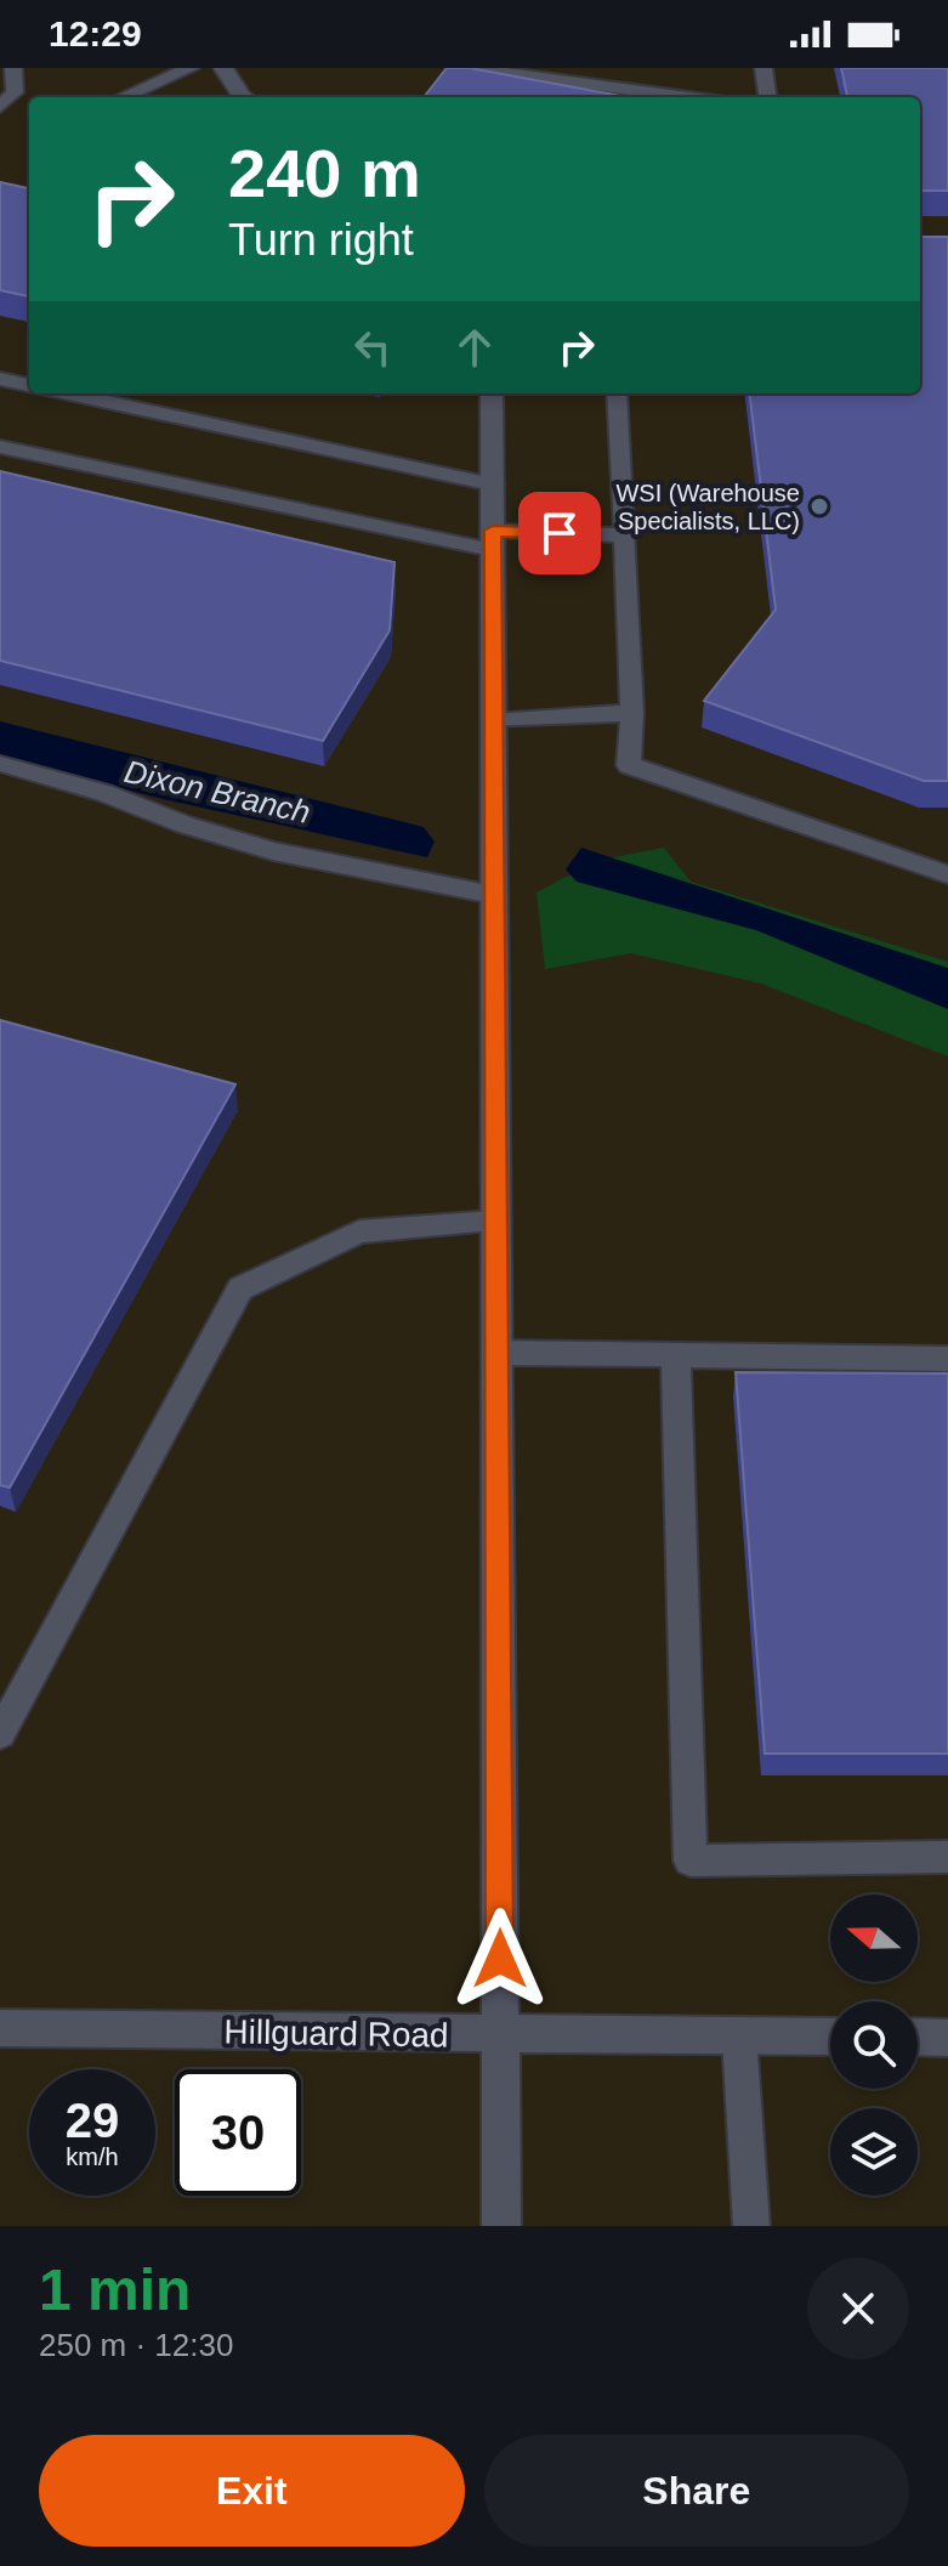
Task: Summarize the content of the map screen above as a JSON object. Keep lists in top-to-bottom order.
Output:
{
  "streets": {
    "street": ["Hillguard Road"]
  },
  "water": ["Dixon Branch"],
  "places": ["WSI (Warehouse Specialists, LLC)"],
  "north": "left",
  "page": {
    "status": "12:29",
    "turn": ["240 m", "Turn right"],
    "speed": "29 km/h",
    "limit": "30",
    "heading": ["1 min", "250 m · 12:30"],
    "buttons": ["Exit", "Share"]
  }
}
